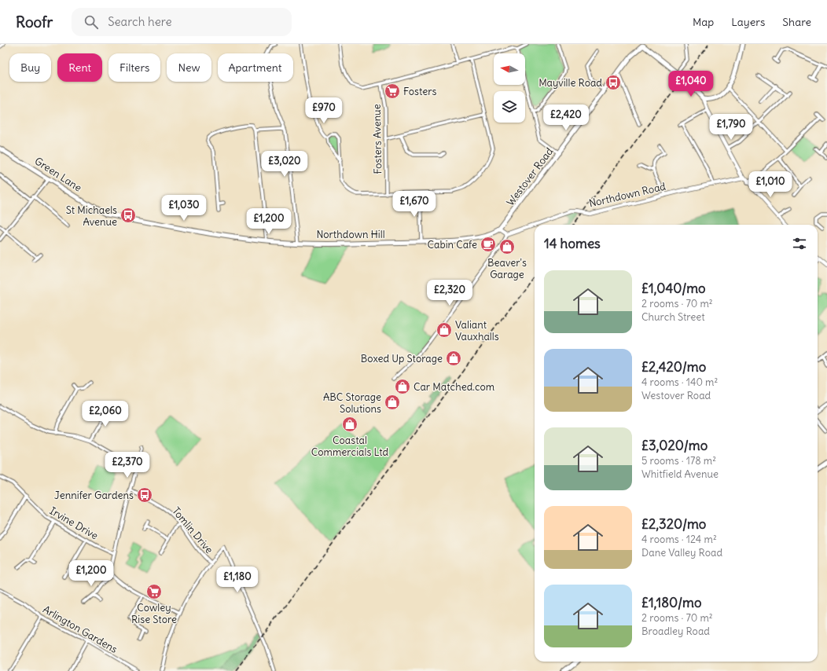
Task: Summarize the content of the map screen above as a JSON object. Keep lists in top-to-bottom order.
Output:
{
  "streets": {
    "main road": ["Green Lane", "Westover Road", "Northdown Hill"],
    "street": [
      "Fosters Avenue",
      "Northdown Road",
      "Irvine Drive",
      "Tomlin Drive",
      "Arlington Gardens"
    ]
  },
  "crossings": [
    ["Green Lane", "Northdown Hill"],
    ["Westover Road", "Northdown Hill"]
  ],
  "places": {
    "bus stop": ["Mayville Road", "St Michaels Avenue", "Jennifer Gardens"],
    "supermarket": ["Fosters", "Cowley Rise Store"],
    "cafe": ["Cabin Cafe"],
    "shop": [
      "Beaver's Garage",
      "Valiant Vauxhalls",
      "Boxed Up Storage",
      "Car Matched.com",
      "ABC Storage Solutions",
      "Coastal Commercials Ltd"
    ]
  },
  "north": "left",
  "page": {
    "header": "Roofr",
    "search": "Search here",
    "nav": ["Map", "Layers", "Share"],
    "chip": [
      "Buy",
      "Rent",
      "Filters",
      "New",
      "Apartment"
    ],
    "price": [
      "£1,040",
      "£970",
      "£2,420",
      "£1,790",
      "£3,020",
      "£1,010",
      "£1,670",
      "£1,030",
      "£1,200",
      "£2,320",
      "£2,060",
      "£2,370",
      "£1,200",
      "£1,180"
    ],
    "heading": "14 homes",
    "list": [
      {
        "name": "£1,040/mo",
        "note": "2 rooms · 70 m² · Church Street"
      },
      {
        "name": "£2,420/mo",
        "note": "4 rooms · 140 m² · Westover Road"
      },
      {
        "name": "£3,020/mo",
        "note": "5 rooms · 178 m² · Whitfield Avenue"
      },
      {
        "name": "£2,320/mo",
        "note": "4 rooms · 124 m² · Dane Valley Road"
      },
      {
        "name": "£1,180/mo",
        "note": "2 rooms · 70 m² · Broadley Road"
      }
    ]
  }
}
